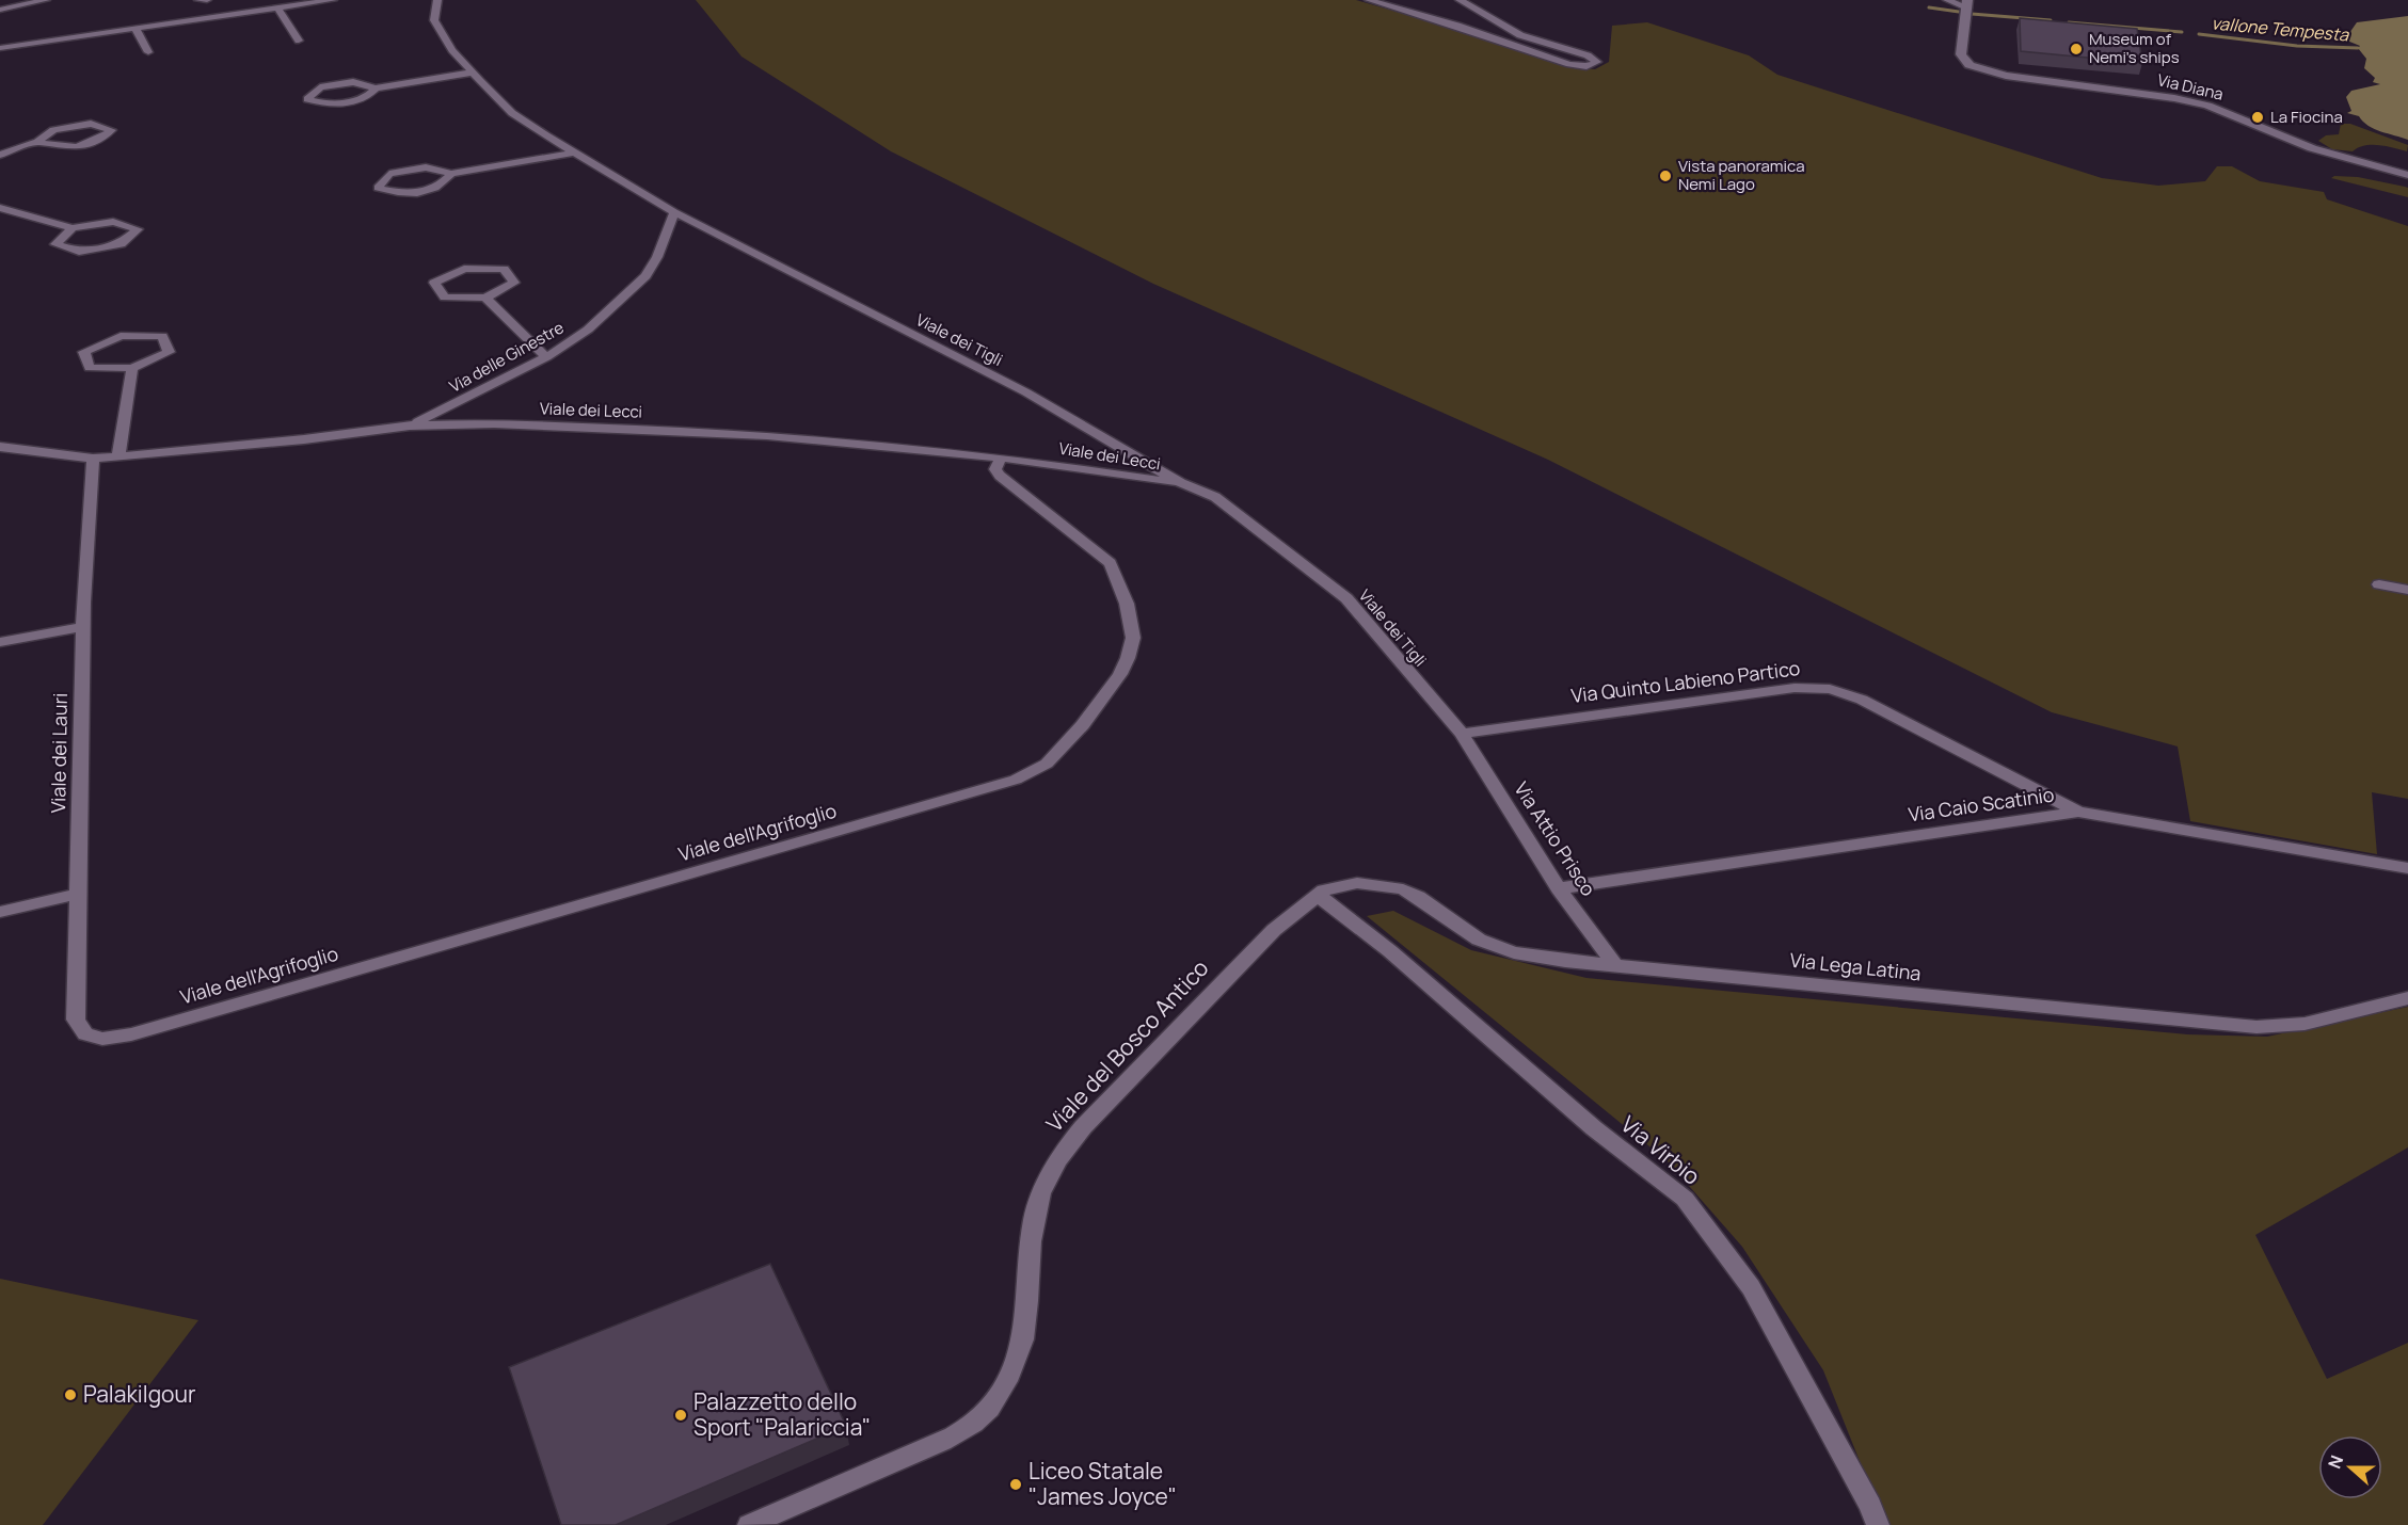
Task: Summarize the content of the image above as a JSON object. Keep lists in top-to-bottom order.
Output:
{
  "streets": {
    "street": [
      "Via Diana",
      "Viale dei Tigli",
      "Via delle Ginestre",
      "Viale dei Lecci",
      "Via Quinto Labieno Partico",
      "Viale dei Lauri",
      "Via Caio Scatinio",
      "Viale dell'Agrifoglio",
      "Via Attio Prisco",
      "Via Lega Latina",
      "Viale del Bosco Antico",
      "Via Virbio"
    ]
  },
  "crossings": [
    ["Viale dei Tigli", "Via delle Ginestre"],
    ["Viale dei Tigli", "Viale dei Lecci"],
    ["Viale dei Tigli", "Via Quinto Labieno Partico"],
    ["Viale dei Tigli", "Via Attio Prisco"],
    ["Via delle Ginestre", "Viale dei Lecci"],
    ["Viale dei Lecci", "Viale dei Lauri"],
    ["Viale dei Lecci", "Viale dell'Agrifoglio"],
    ["Via Quinto Labieno Partico", "Via Caio Scatinio"],
    ["Via Quinto Labieno Partico", "Via Attio Prisco"],
    ["Viale dei Lauri", "Viale dell'Agrifoglio"],
    ["Via Caio Scatinio", "Via Attio Prisco"],
    ["Via Attio Prisco", "Via Lega Latina"],
    ["Via Lega Latina", "Viale del Bosco Antico"],
    ["Via Lega Latina", "Via Virbio"],
    ["Viale del Bosco Antico", "Via Virbio"]
  ],
  "water": ["vallone Tempesta"],
  "places": [
    "Museum of Nemi's ships",
    "La Fiocina",
    "Vista panoramica Nemi Lago",
    "Palakilgour",
    "Palazzetto dello Sport \"Palariccia\"",
    "Liceo Statale \"James Joyce\""
  ],
  "north": "left"
}
